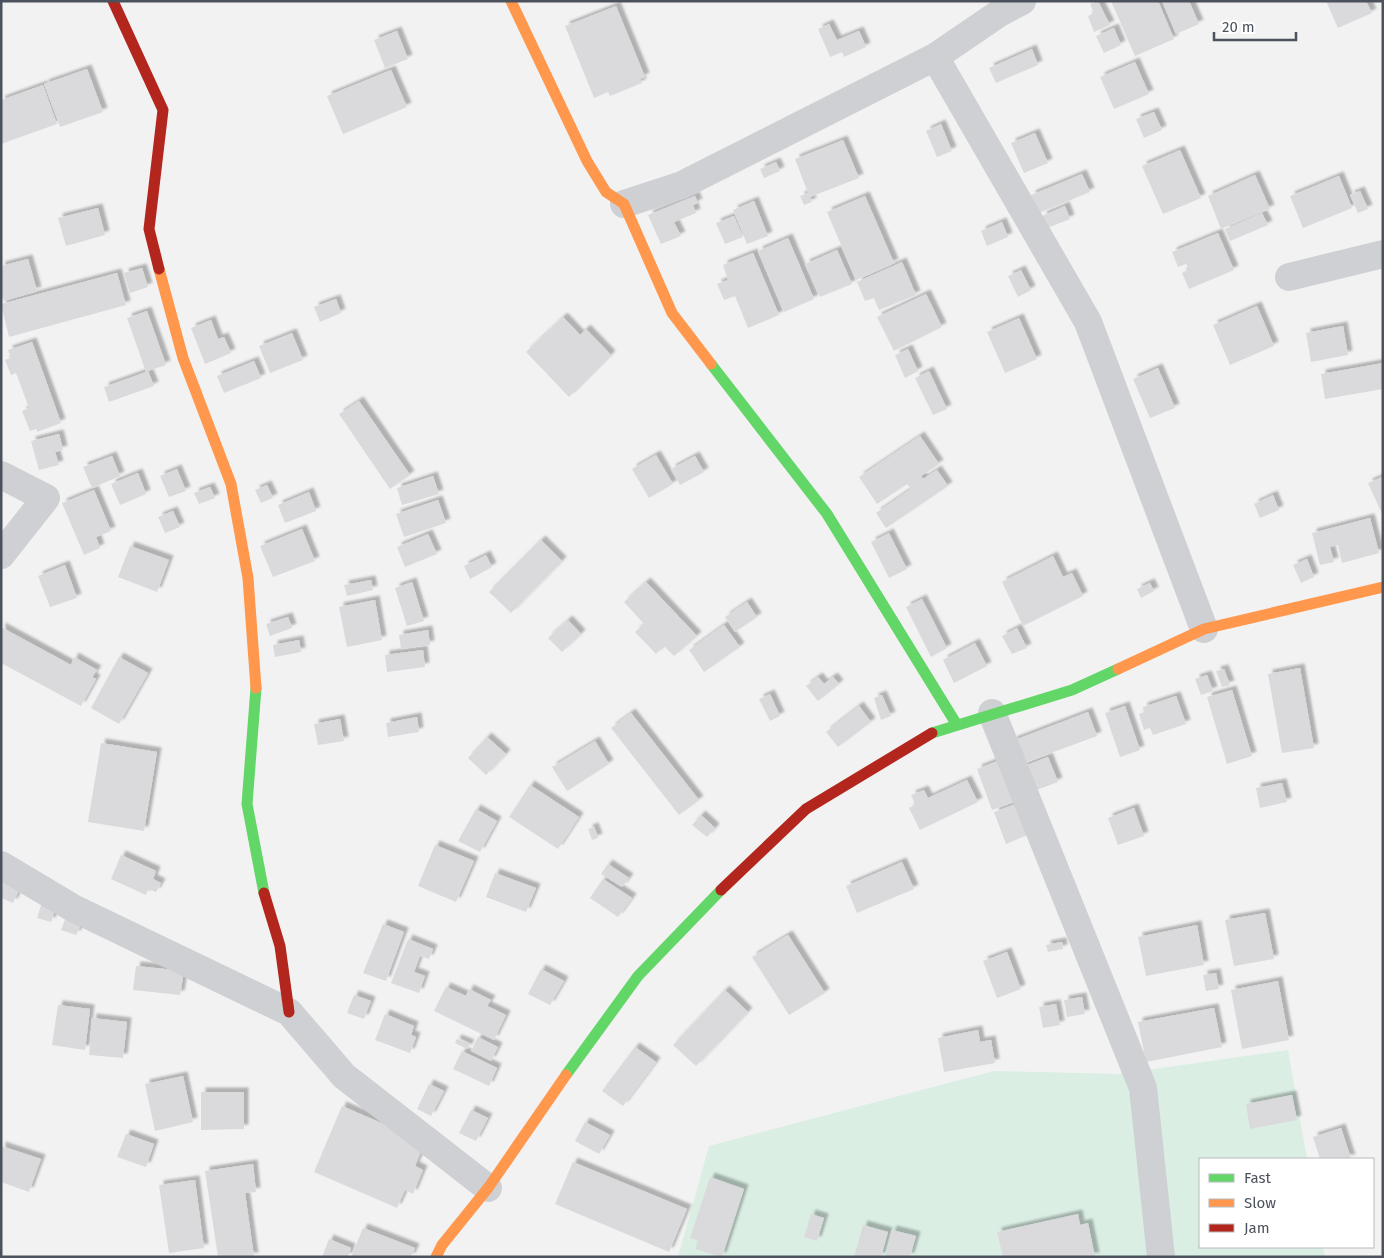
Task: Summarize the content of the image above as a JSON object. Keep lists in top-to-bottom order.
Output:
{
  "legend": ["Fast", "Slow", "Jam"],
  "scale_bar": "20 m"
}
